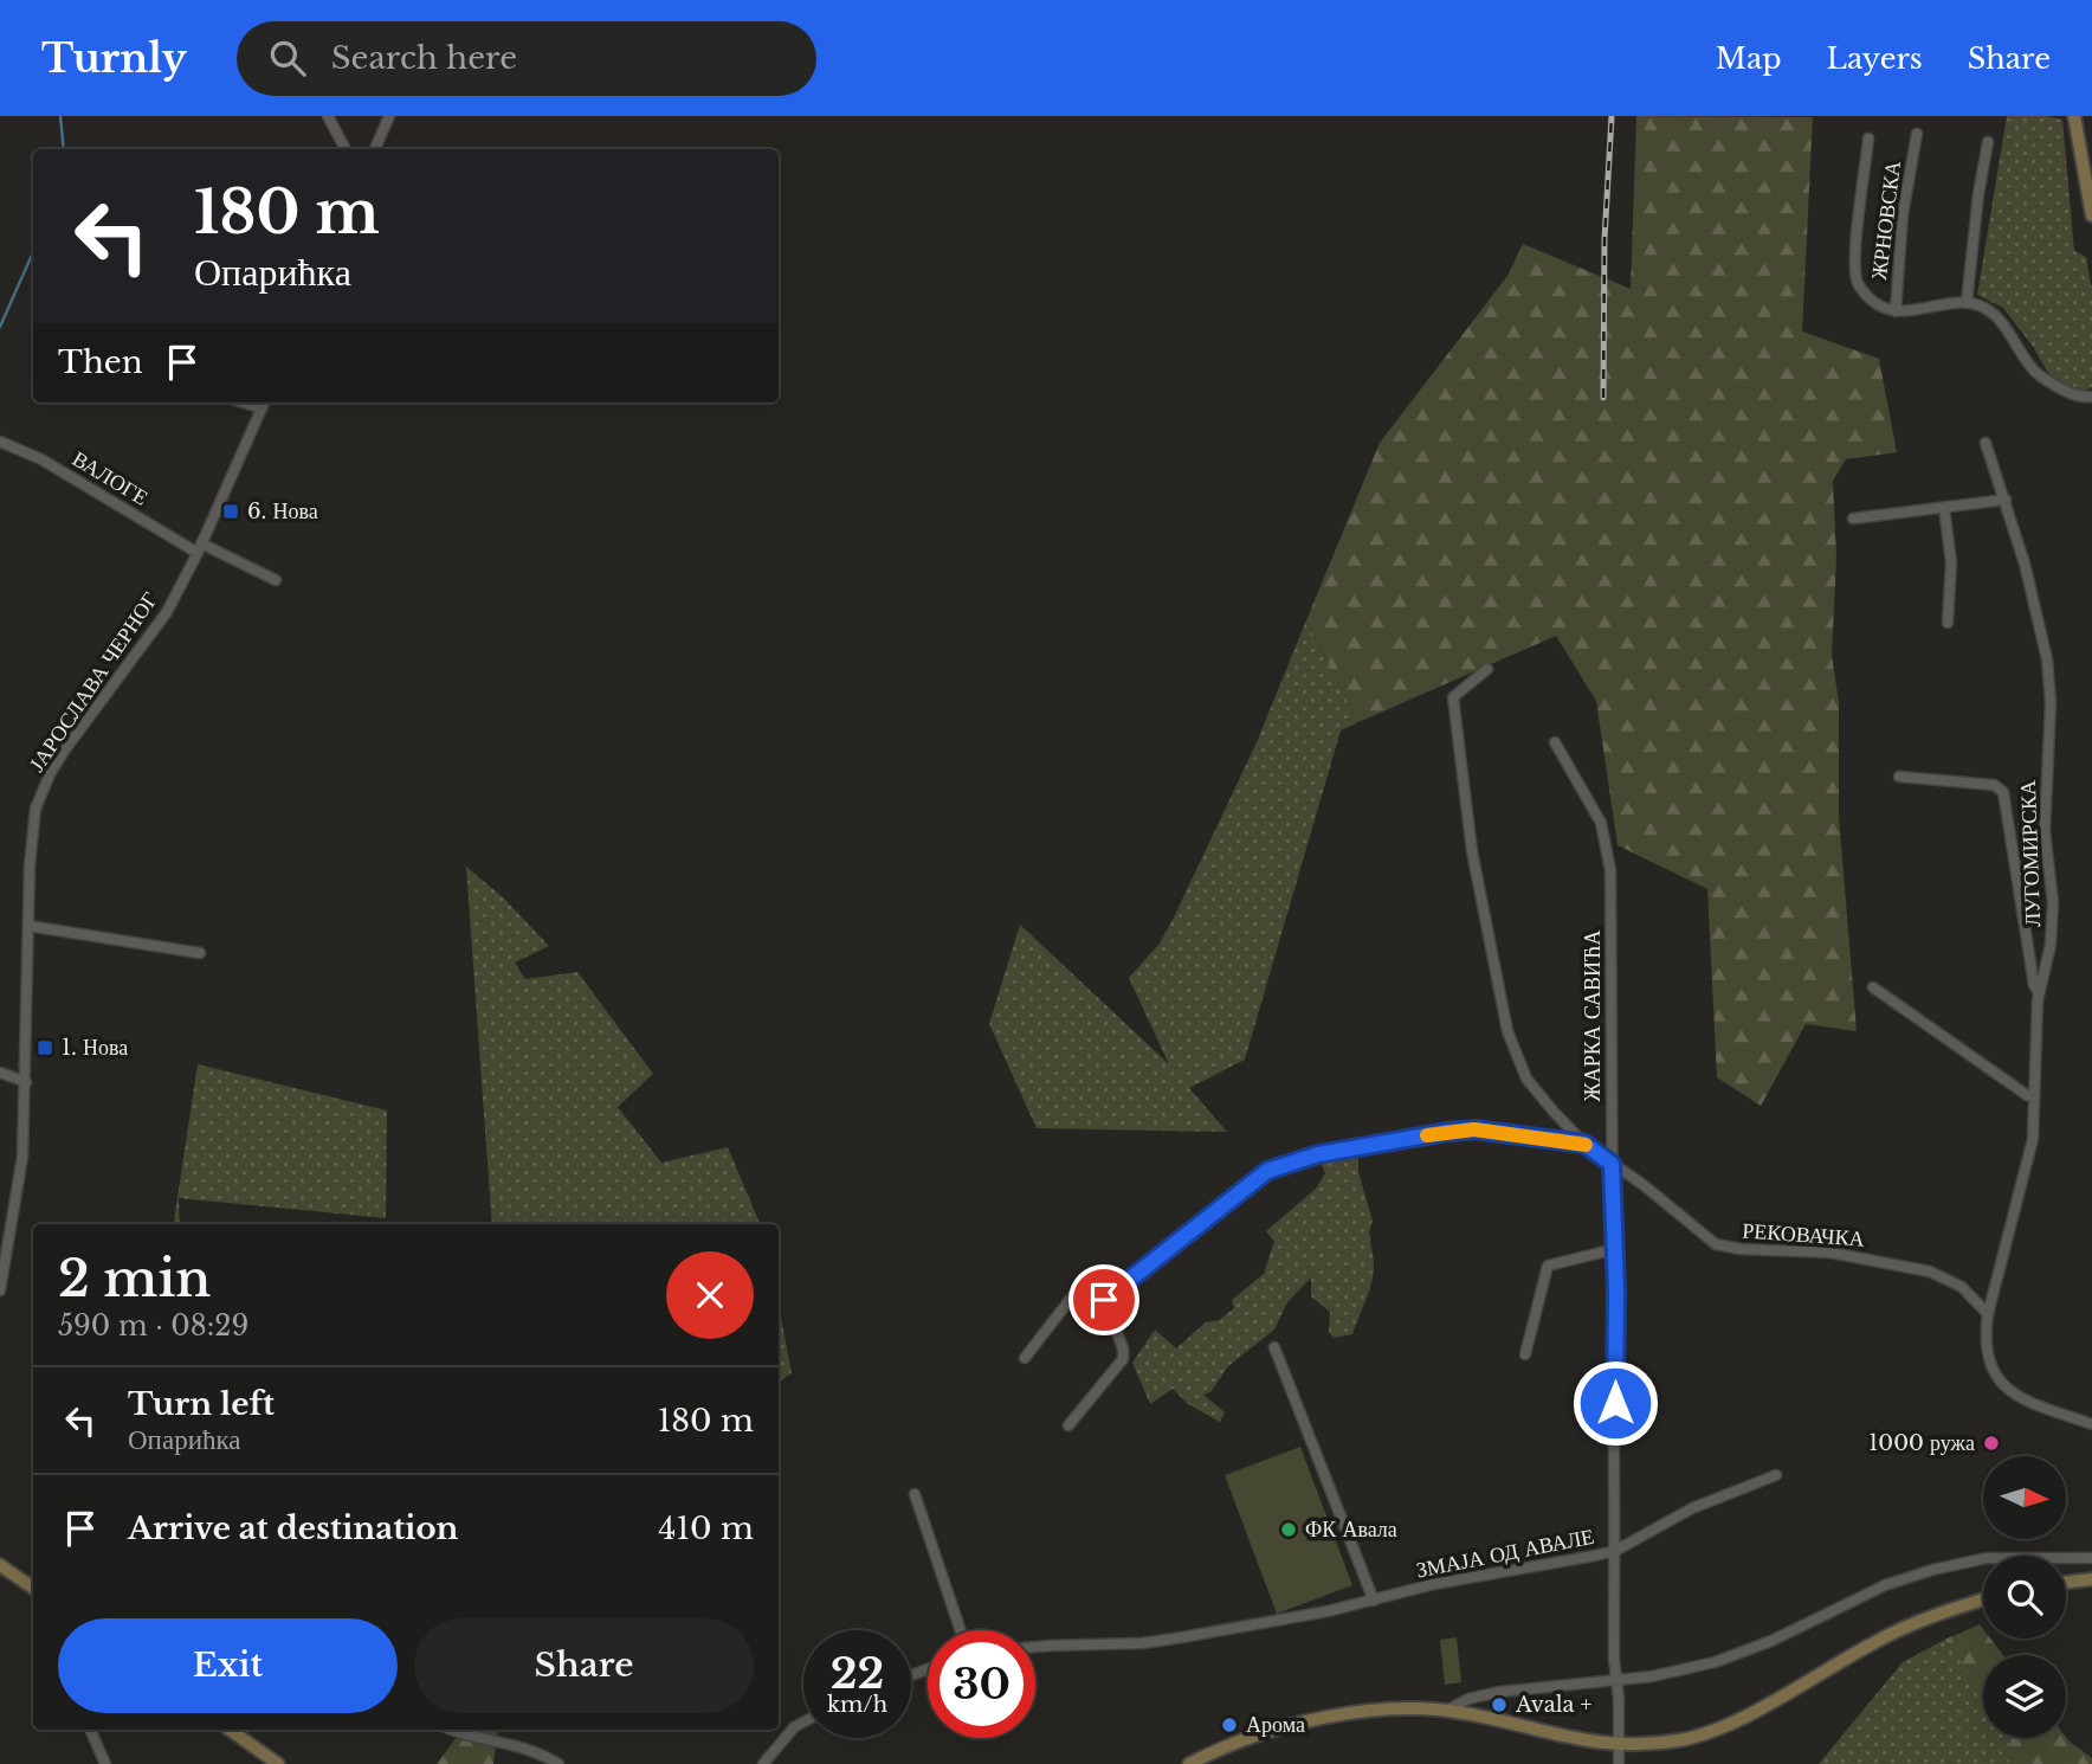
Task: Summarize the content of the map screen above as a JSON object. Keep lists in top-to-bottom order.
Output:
{
  "streets": {
    "street": [
      "ЖРНОВСКА",
      "ВАЛОГЕ",
      "ЈАРОСЛАВА ЧЕРНОГ",
      "ЛУГОМИРСКА",
      "ЖАРКА САВИЋА",
      "РЕКОВАЧКА",
      "ЗМАЈА ОД АВАЛЕ"
    ]
  },
  "crossings": [
    ["ВАЛОГЕ", "ЈАРОСЛАВА ЧЕРНОГ"],
    ["ЛУГОМИРСКА", "РЕКОВАЧКА"],
    ["ЖАРКА САВИЋА", "РЕКОВАЧКА"],
    ["ЖАРКА САВИЋА", "ЗМАЈА ОД АВАЛЕ"]
  ],
  "places": {
    "transit": ["6. Нова", "1. Нова"],
    "other": [
      "1000 ружа",
      "ФК Авала",
      "Avala +",
      "Арома"
    ]
  },
  "north": "right",
  "page": {
    "header": "Turnly",
    "search": "Search here",
    "nav": ["Map", "Layers", "Share"],
    "turn": ["180 m", "Опарићка"],
    "then": "Then",
    "heading": ["2 min", "590 m · 08:29"],
    "list": [
      {
        "name": "Turn left",
        "note": "Опарићка",
        "value": "180 m"
      },
      {
        "name": "Arrive at destination",
        "value": "410 m"
      }
    ],
    "buttons": ["Exit", "Share"],
    "speed": "22 km/h",
    "limit": "30"
  }
}
